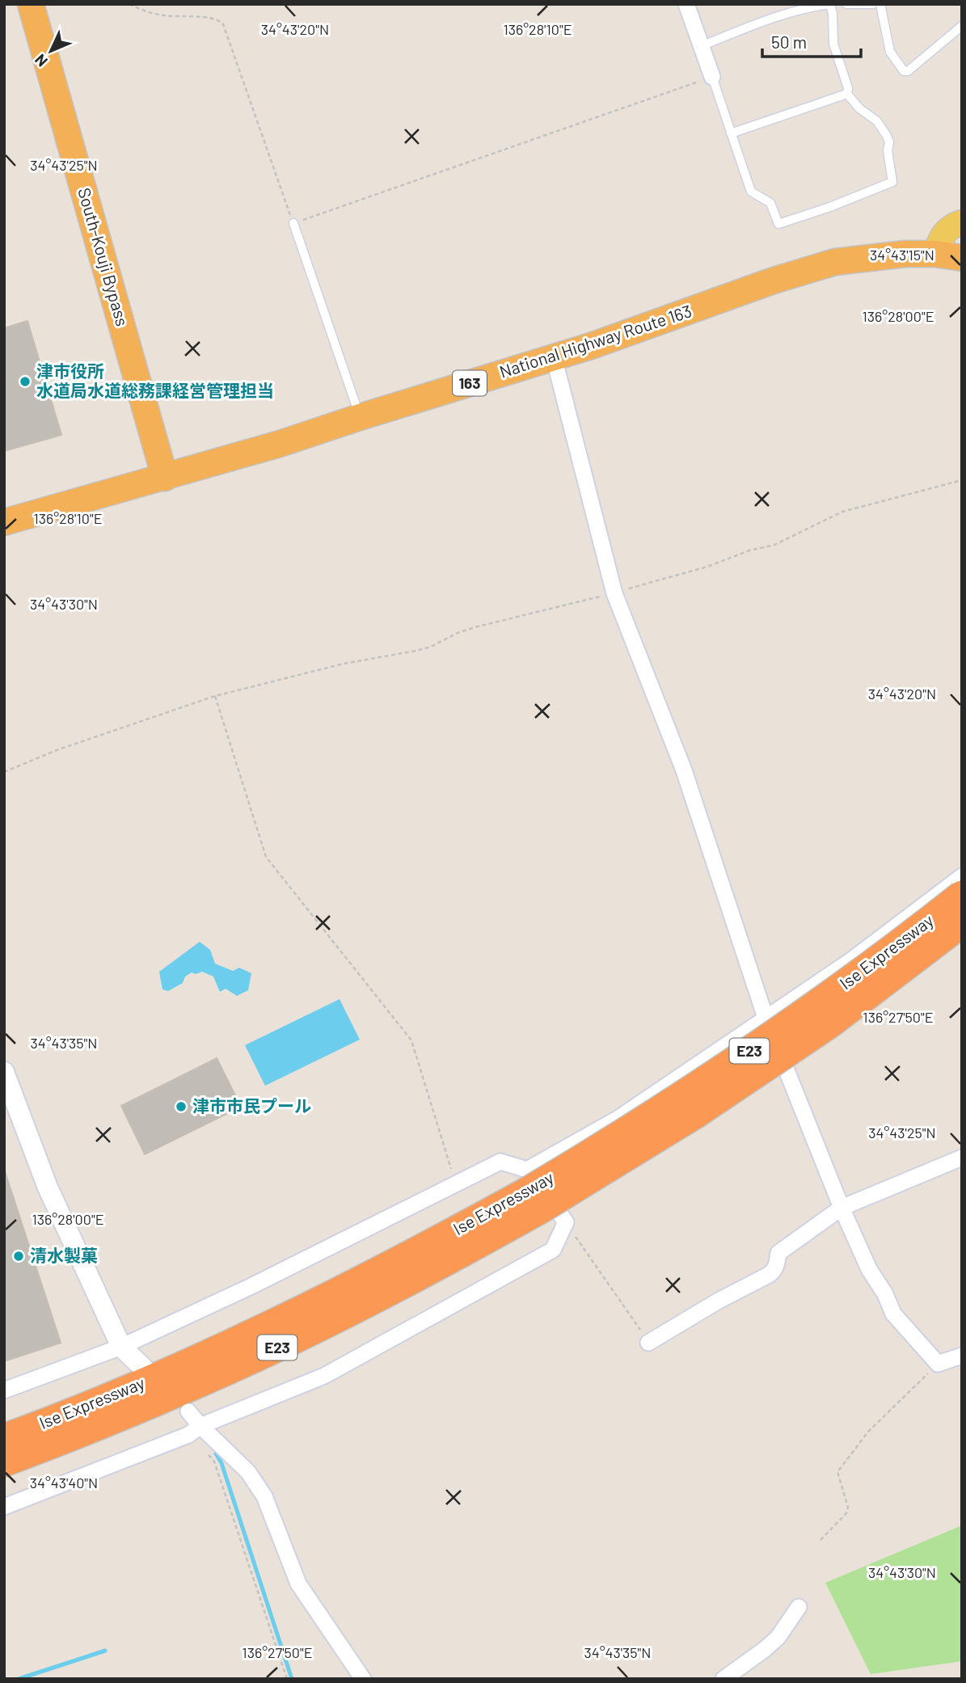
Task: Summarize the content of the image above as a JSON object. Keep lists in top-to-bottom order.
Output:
{
  "streets": {
    "highway": [
      "South-Kouji Bypass",
      "National Highway Route 163",
      "163",
      "Ise Expressway",
      "E23"
    ]
  },
  "crossings": [
    ["South-Kouji Bypass", "National Highway Route 163"]
  ],
  "places": ["津市役所 水道局水道総務課経営管理担当", "津市市民プール", "清水製菓"],
  "scale_bar": "50 m",
  "north": "bottom left",
  "coordinates": [
    "136°28'10\"E",
    "34°43'20\"N",
    "34°43'25\"N",
    "34°43'15\"N",
    "136°28'00\"E",
    "34°43'30\"N",
    "136°27'50\"E",
    "34°43'35\"N",
    "34°43'40\"N"
  ]
}
